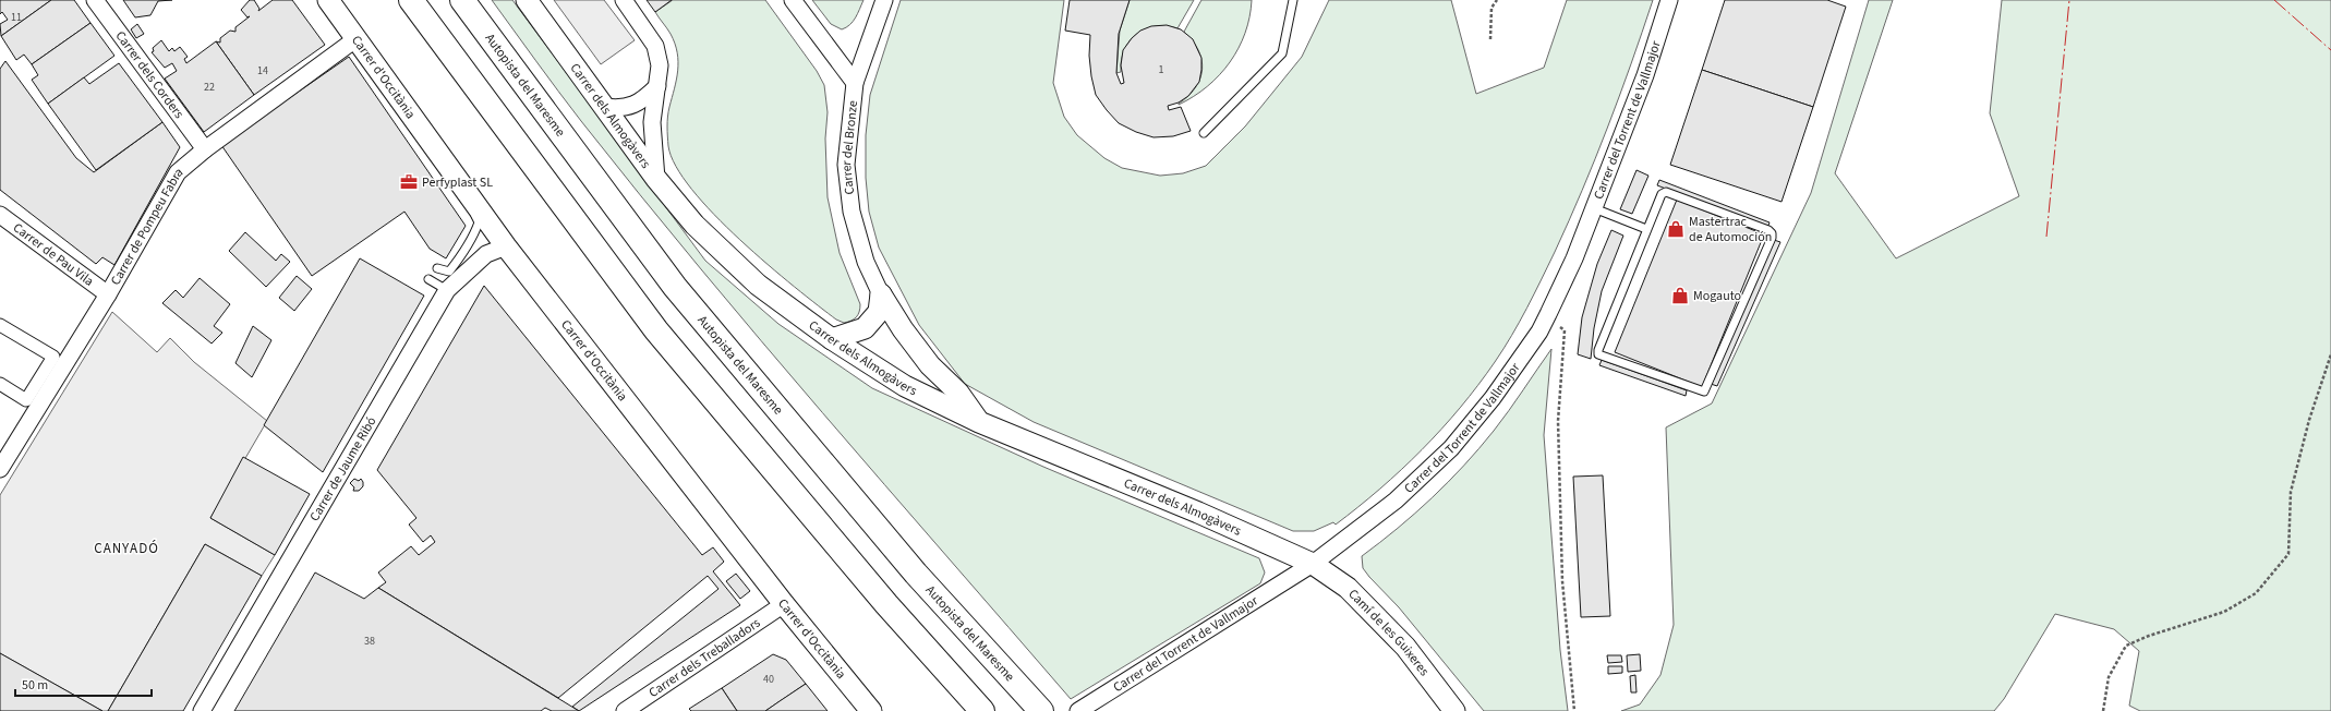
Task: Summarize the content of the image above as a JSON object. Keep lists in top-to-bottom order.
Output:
{
  "streets": {
    "highway": ["Autopista del Maresme"],
    "street": [
      "Carrer dels Corders",
      "Carrer d'Occitània",
      "Carrer dels Almogàvers",
      "Carrer del Torrent de Vallmajor",
      "Carrer del Bronze",
      "Carrer de Pompeu Fabra",
      "Carrer de Pau Vila",
      "Carrer de Jaume Ribó",
      "Camí de les Guixeres",
      "Carrer dels Treballadors"
    ]
  },
  "crossings": [
    ["Carrer dels Corders", "Carrer de Pompeu Fabra"],
    ["Carrer d'Occitània", "Carrer de Pompeu Fabra"],
    ["Carrer d'Occitània", "Carrer de Jaume Ribó"],
    ["Carrer d'Occitània", "Carrer dels Treballadors"],
    ["Carrer dels Almogàvers", "Carrer del Torrent de Vallmajor"],
    ["Carrer dels Almogàvers", "Camí de les Guixeres"],
    ["Carrer del Torrent de Vallmajor", "Camí de les Guixeres"],
    ["Carrer de Pompeu Fabra", "Carrer de Pau Vila"]
  ],
  "districts": ["CANYADÓ"],
  "places": {
    "office": ["Perfyplast SL"],
    "shop": ["Mastertrac de Automoción", "Mogauto"]
  },
  "house_numbers": [
    "11",
    "1",
    "14",
    "22",
    "38",
    "40"
  ],
  "scale_bar": "50 m"
}
